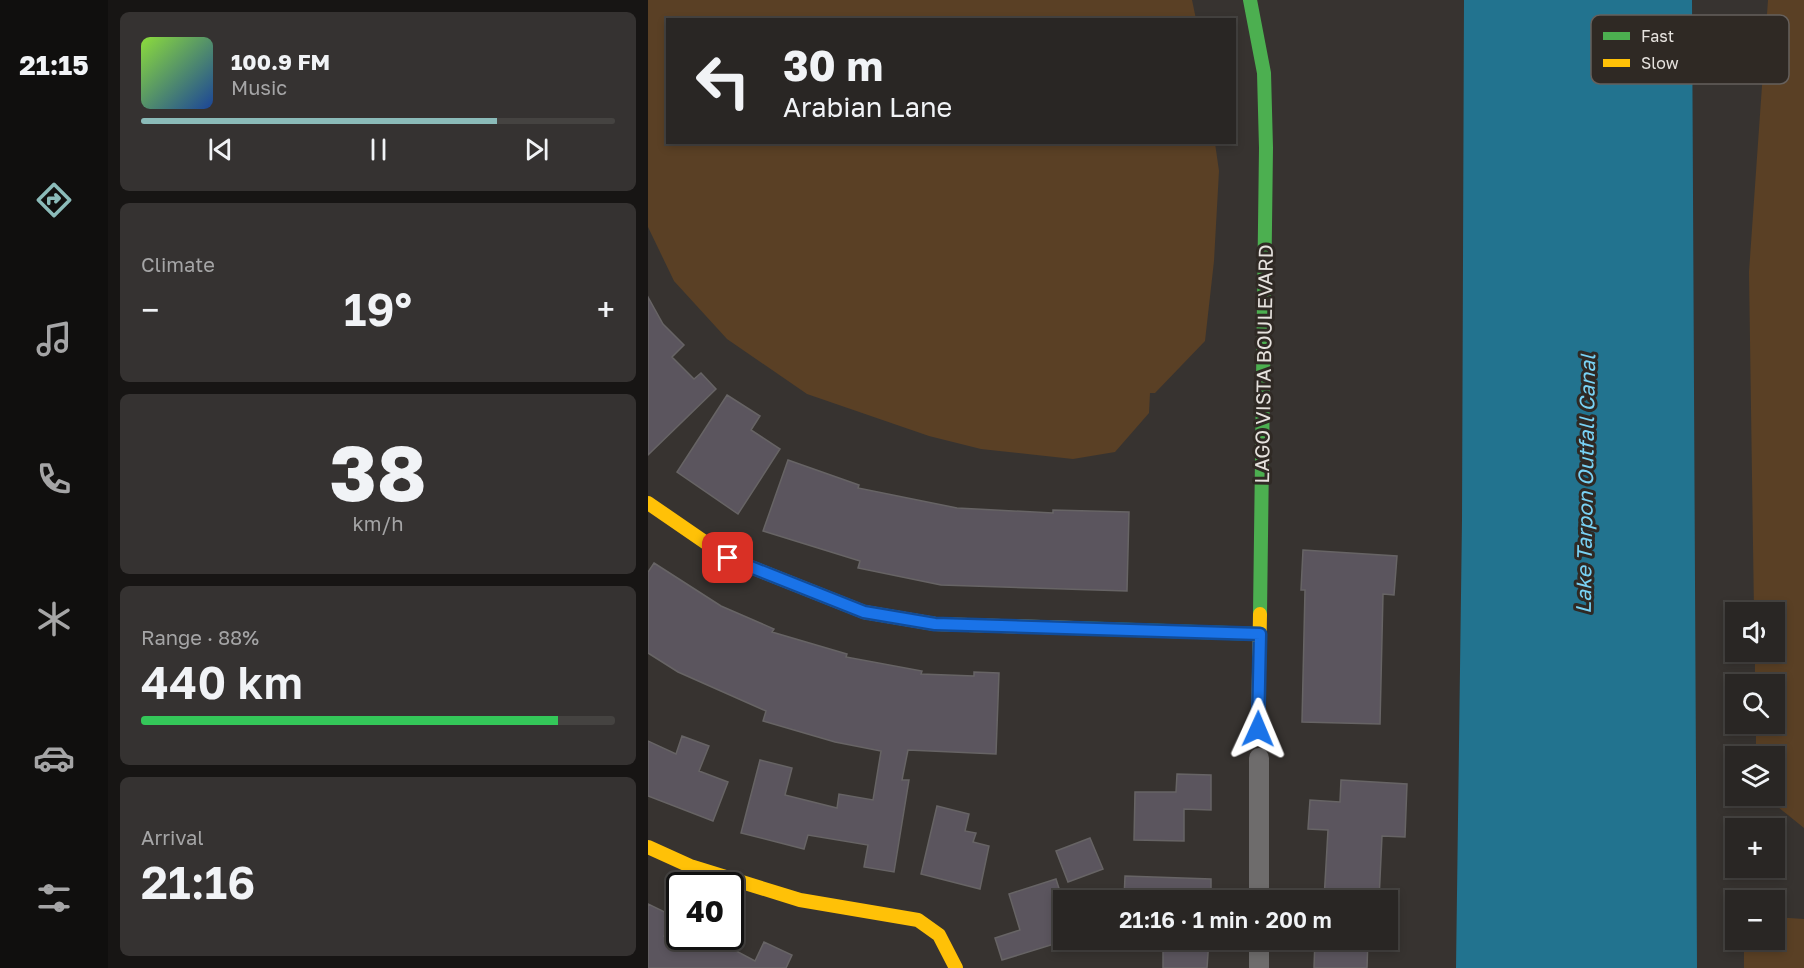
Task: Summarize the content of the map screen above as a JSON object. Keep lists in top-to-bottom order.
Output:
{
  "streets": {
    "street": ["LAGO VISTA BOULEVARD"]
  },
  "water": ["Lake Tarpon Outfall Canal"],
  "legend": ["Fast", "Slow"],
  "page": {
    "tabs": "21:15",
    "turn": ["30 m", "Arabian Lane"],
    "song": ["100.9 FM", "Music"],
    "tile": [
      "Climate",
      ["38", "km/h"],
      ["Range · 88%", "440 km"],
      ["Arrival", "21:16"]
    ],
    "heat": ["−", "19°", "+"],
    "map_buttons": ["+", "−"],
    "limit": "40",
    "trip": "21:16 · 1 min · 200 m"
  }
}
